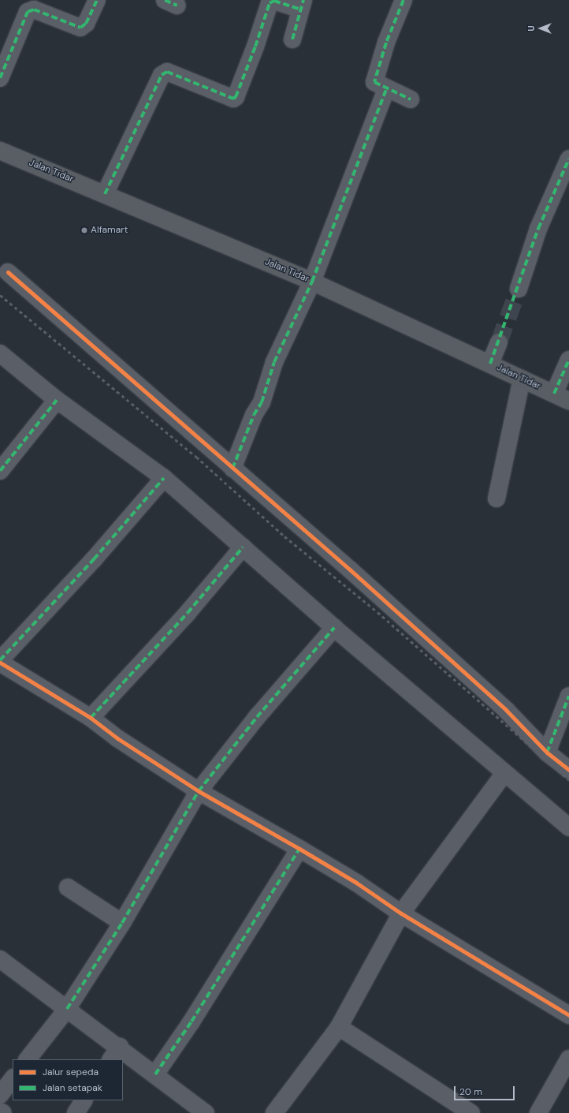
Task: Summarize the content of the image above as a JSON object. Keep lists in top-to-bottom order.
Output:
{
  "streets": {
    "street": ["Jalan Tidar"]
  },
  "places": ["Alfamart"],
  "legend": ["Jalur sepeda", "Jalan setapak"],
  "scale_bar": "20 m",
  "north": "left"
}
